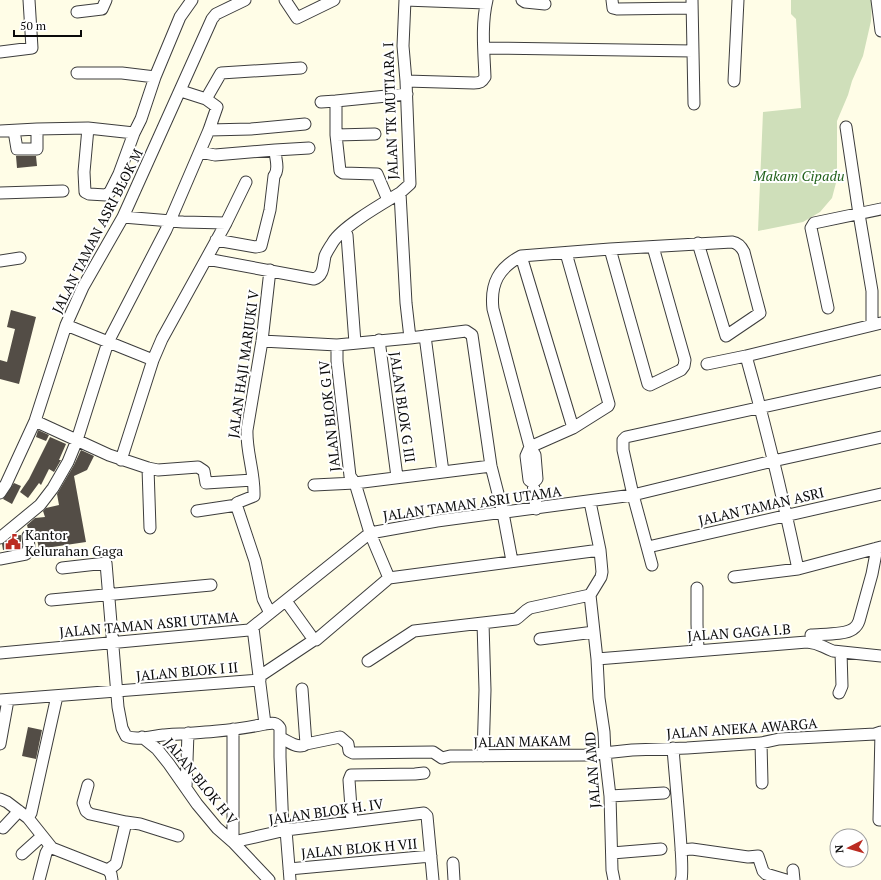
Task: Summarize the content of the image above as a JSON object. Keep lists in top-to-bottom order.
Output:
{
  "streets": {
    "street": [
      "JALAN TK MUTIARA I",
      "JALAN TAMAN ASRI BLOK M",
      "JALAN HAJI MARJUKI V",
      "JALAN BLOK G III",
      "JALAN BLOK G IV",
      "JALAN TAMAN ASRI UTAMA",
      "JALAN TAMAN ASRI",
      "JALAN GAGA I.B",
      "JALAN BLOK I II",
      "JALAN ANEKA AWARGA",
      "JALAN MAKAM",
      "JALAN AMD",
      "JALAN BLOK H V",
      "JALAN BLOK H. IV",
      "JALAN BLOK H VII"
    ]
  },
  "crossings": [
    ["JALAN BLOK G IV", "JALAN TAMAN ASRI UTAMA"],
    ["JALAN GAGA I.B", "JALAN AMD"],
    ["JALAN ANEKA AWARGA", "JALAN MAKAM"],
    ["JALAN ANEKA AWARGA", "JALAN AMD"],
    ["JALAN MAKAM", "JALAN AMD"],
    ["JALAN BLOK H V", "JALAN BLOK H. IV"],
    ["JALAN BLOK H. IV", "JALAN BLOK H VII"]
  ],
  "parks": ["Makam Cipadu"],
  "places": {
    "public building": ["Kantor Kelurahan Gaga"]
  },
  "scale_bar": "50 m",
  "north": "left"
}
